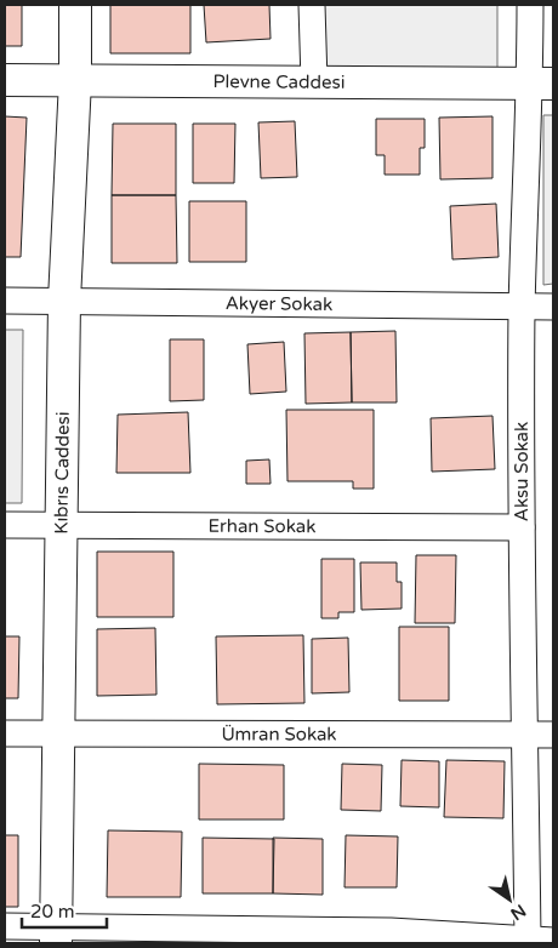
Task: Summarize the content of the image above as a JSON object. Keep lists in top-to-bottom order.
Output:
{
  "streets": {
    "street": [
      "Plevne Caddesi",
      "Akyer Sokak",
      "Aksu Sokak",
      "Kıbrıs Caddesi",
      "Erhan Sokak",
      "Ümran Sokak"
    ]
  },
  "crossings": [
    ["Plevne Caddesi", "Aksu Sokak"],
    ["Plevne Caddesi", "Kıbrıs Caddesi"],
    ["Akyer Sokak", "Aksu Sokak"],
    ["Akyer Sokak", "Kıbrıs Caddesi"],
    ["Aksu Sokak", "Erhan Sokak"],
    ["Aksu Sokak", "Ümran Sokak"],
    ["Kıbrıs Caddesi", "Erhan Sokak"],
    ["Kıbrıs Caddesi", "Ümran Sokak"]
  ],
  "scale_bar": "20 m",
  "north": "bottom right"
}
